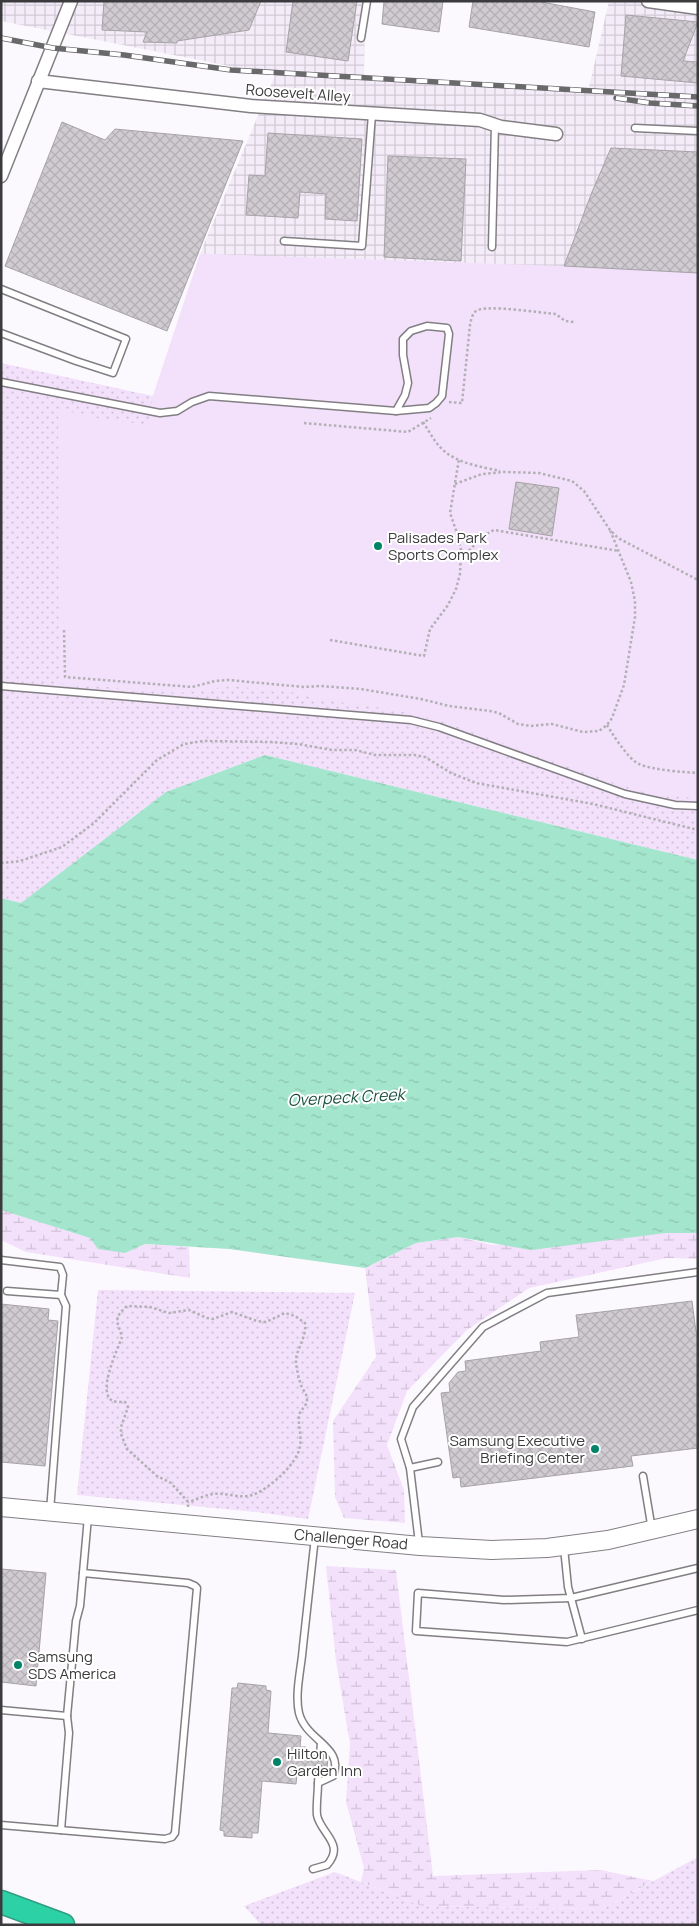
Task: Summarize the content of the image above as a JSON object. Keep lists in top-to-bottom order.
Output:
{
  "streets": {
    "main road": ["Challenger Road"],
    "street": ["Roosevelt Alley"]
  },
  "water": ["Overpeck Creek"],
  "places": [
    "Palisades Park Sports Complex",
    "Samsung Executive Briefing Center",
    "Samsung SDS America",
    "Hilton Garden Inn"
  ]
}
